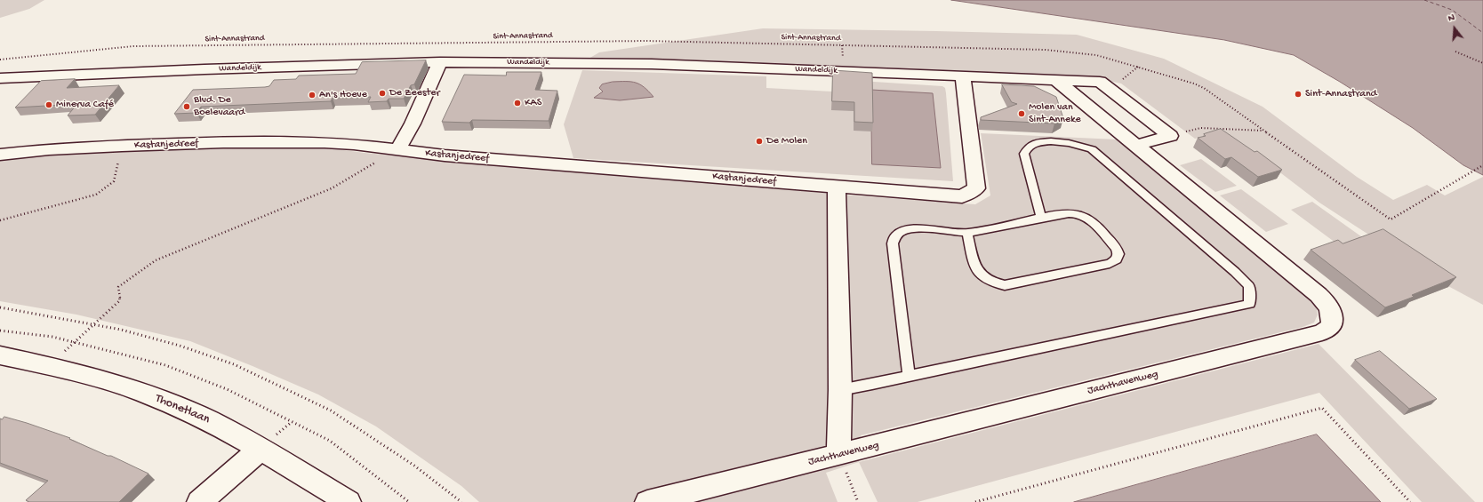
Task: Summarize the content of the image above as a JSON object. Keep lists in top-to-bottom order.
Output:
{
  "streets": {
    "street": [
      "Wandeldijk",
      "Kastanjedreef",
      "Jachthavenweg",
      "Thonetlaan"
    ],
    "path": ["Sint-Annastrand"]
  },
  "crossings": [
    ["Wandeldijk", "Kastanjedreef"],
    ["Wandeldijk", "Jachthavenweg"]
  ],
  "places": [
    "De Zeester",
    "Sint-Annastrand",
    "An's Hoeve",
    "KAS",
    "Minerva Café",
    "Blvd. De Boelevaard",
    "Molen van Sint-Anneke",
    "De Molen"
  ],
  "north": "top"
}
